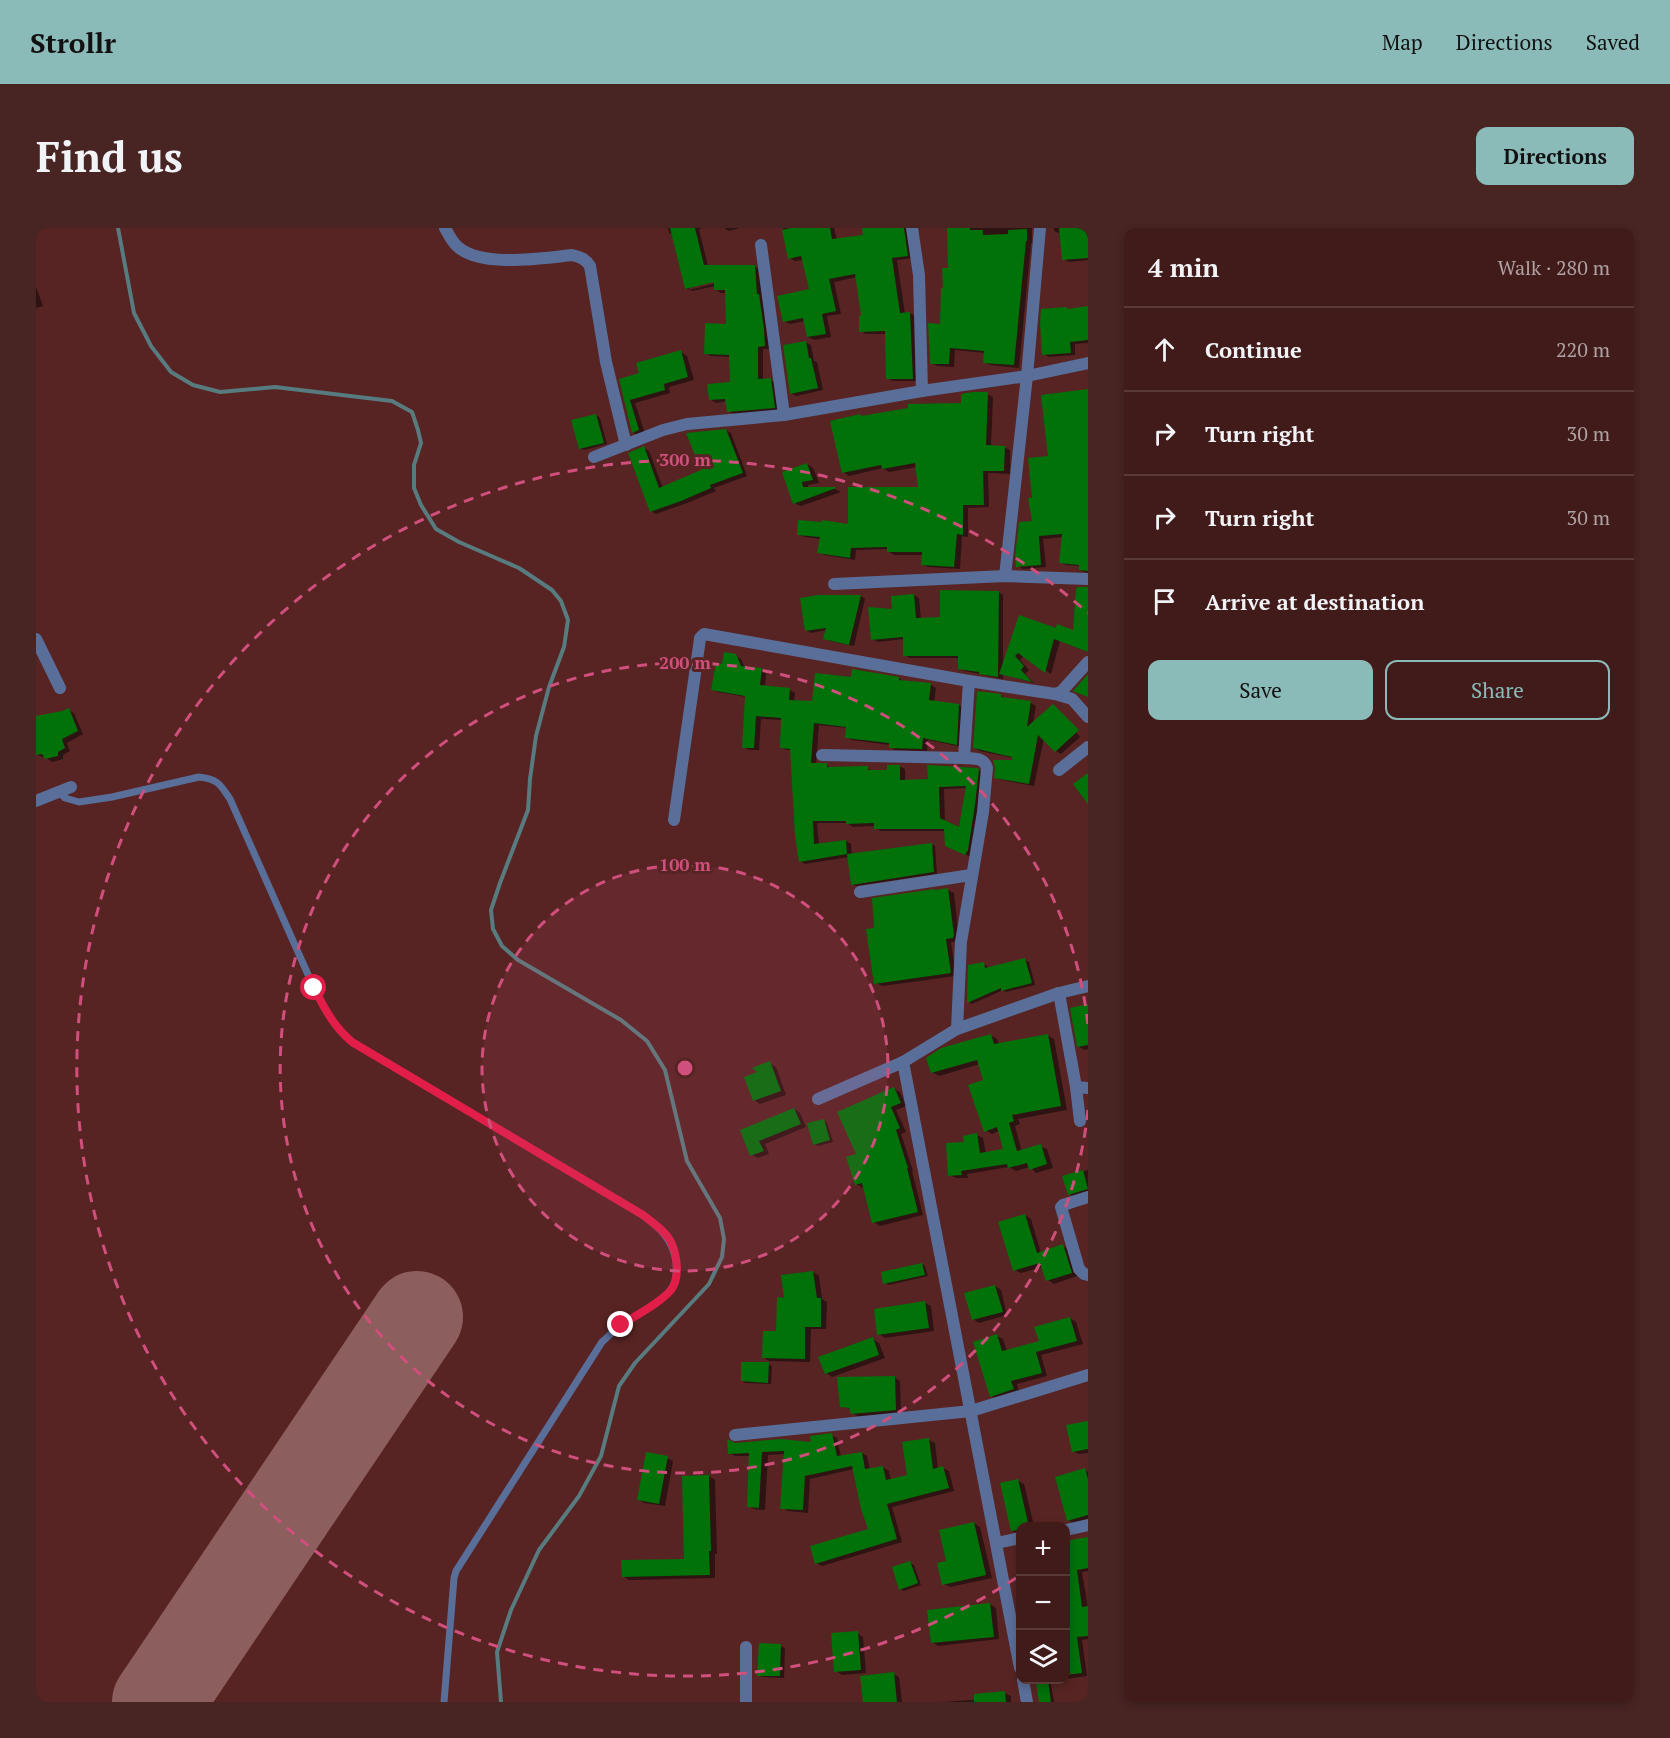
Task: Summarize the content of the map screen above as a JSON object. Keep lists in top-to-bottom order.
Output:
{
  "page": {
    "header": "Strollr",
    "nav": ["Map", "Directions", "Saved"],
    "buttons": [
      "Directions",
      ["Save", "Share"]
    ],
    "title": "Find us",
    "heading": ["4 min", "Walk · 280 m"],
    "list": [
      ["Continue", "220 m"],
      ["Turn right", "30 m"],
      ["Turn right", "30 m"],
      "Arrive at destination"
    ],
    "map_buttons": ["+", "−"]
  },
  "rings": ["300 m", "200 m", "100 m"]
}
